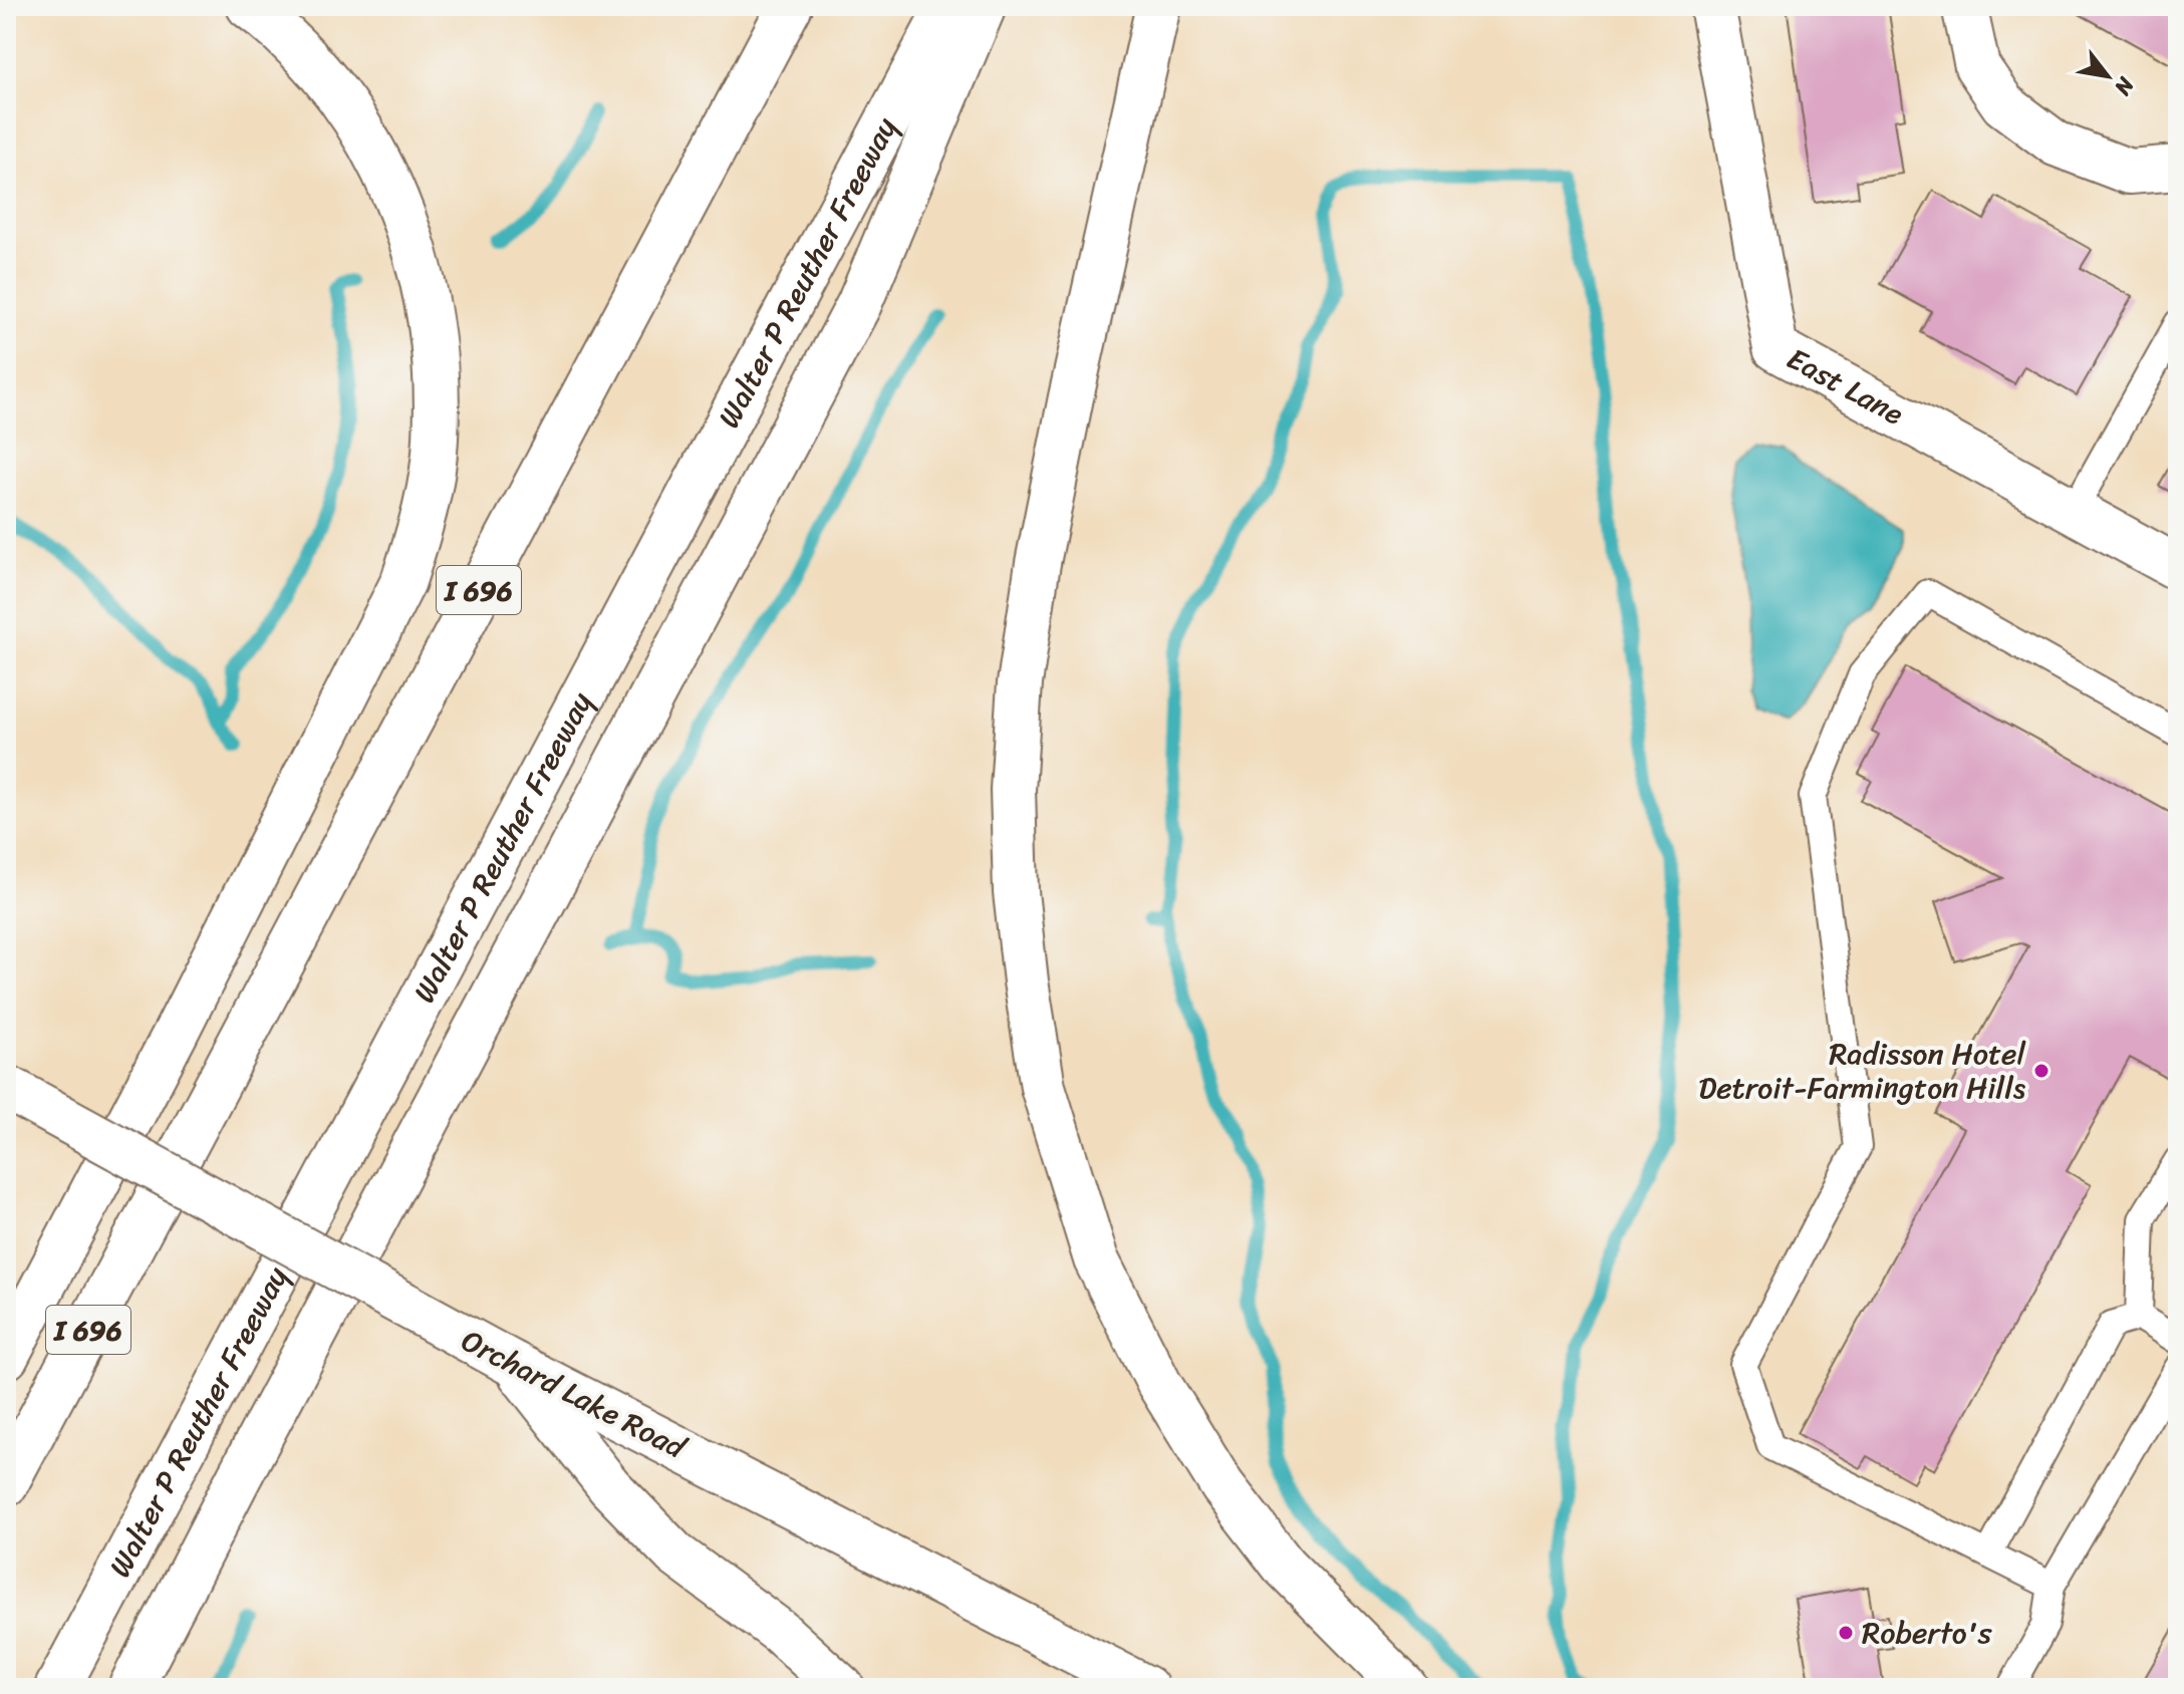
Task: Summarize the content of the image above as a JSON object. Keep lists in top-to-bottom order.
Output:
{
  "streets": {
    "main road": [
      "Walter P Reuther Freeway",
      "East Lane",
      "I 696",
      "Orchard Lake Road"
    ]
  },
  "places": ["Radisson Hotel Detroit-Farmington Hills", "Roberto's"],
  "north": "bottom right"
}
